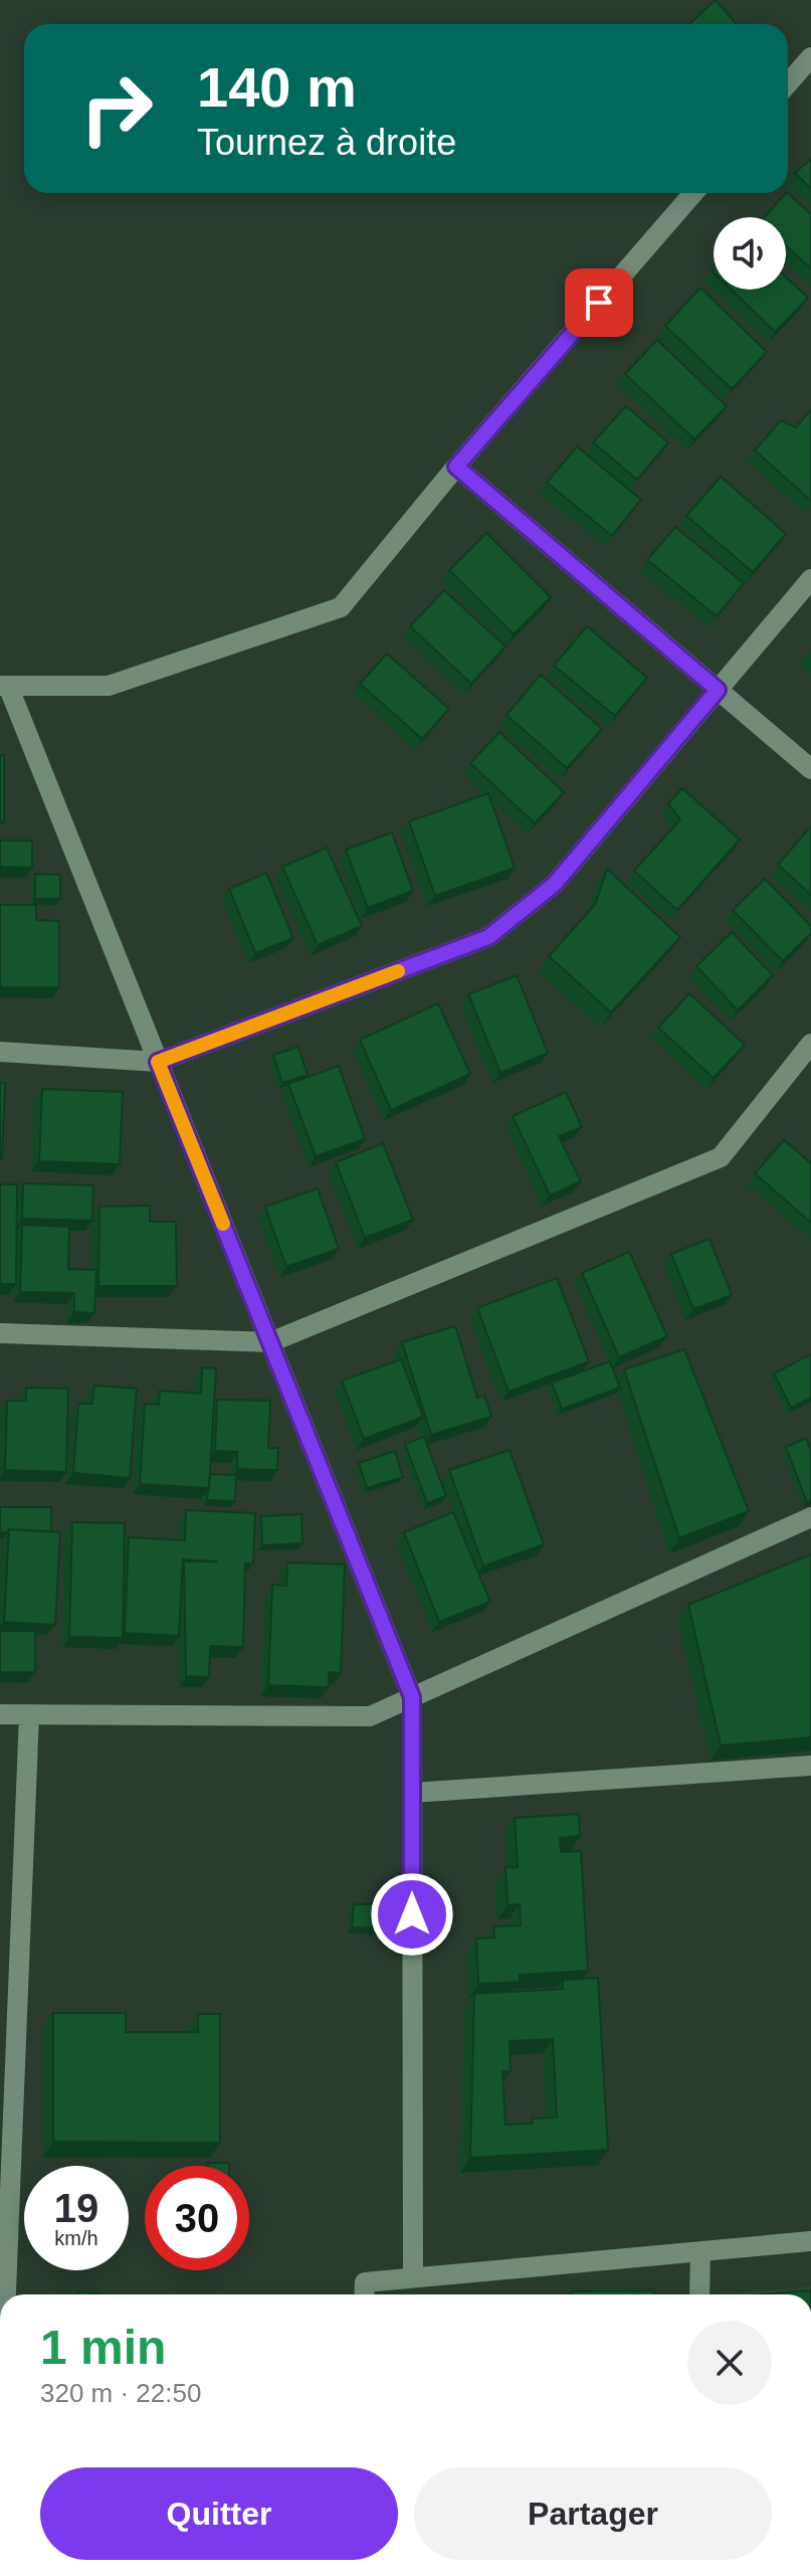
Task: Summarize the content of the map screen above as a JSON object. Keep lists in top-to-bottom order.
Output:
{
  "page": {
    "turn": ["140 m", "Tournez à droite"],
    "speed": "19 km/h",
    "limit": "30",
    "heading": ["1 min", "320 m · 22:50"],
    "buttons": ["Quitter", "Partager"]
  }
}
